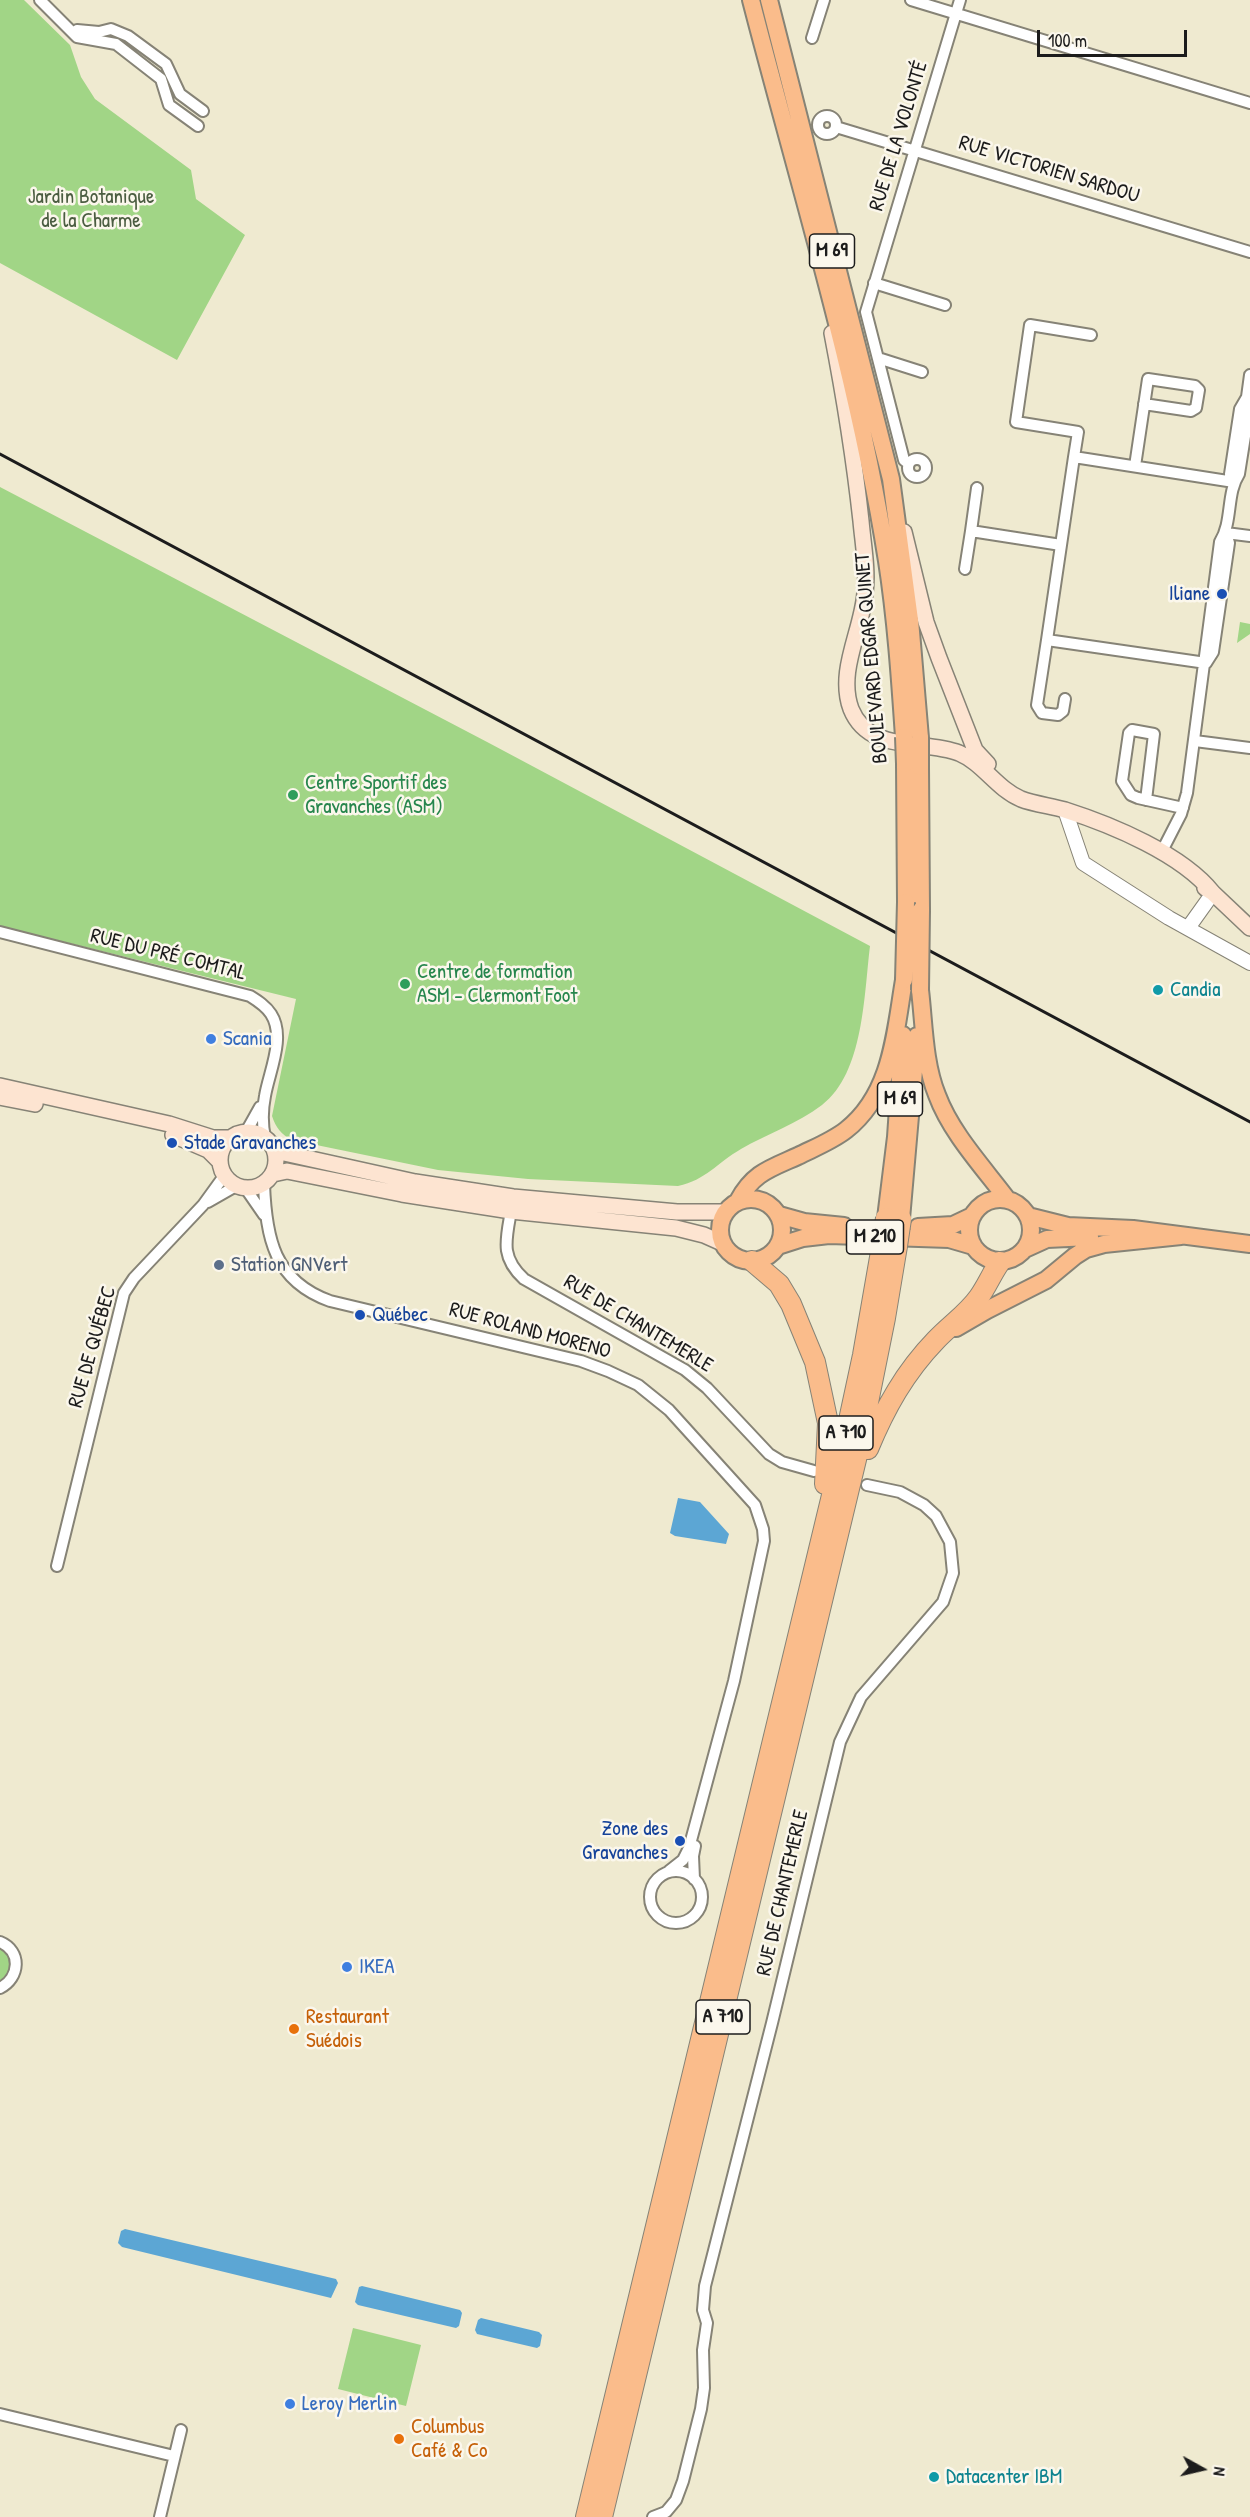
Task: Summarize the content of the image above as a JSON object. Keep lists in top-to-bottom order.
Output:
{
  "streets": {
    "highway": ["A 710"],
    "main road": ["M 69", "BOULEVARD EDGAR QUINET", "M 210"],
    "street": [
      "RUE DE LA VOLONTÉ",
      "RUE VICTORIEN SARDOU",
      "RUE DU PRÉ COMTAL",
      "RUE DE CHANTEMERLE",
      "RUE ROLAND MORENO",
      "RUE DE QUÉBEC"
    ]
  },
  "crossings": [
    ["RUE DE LA VOLONTÉ", "RUE VICTORIEN SARDOU"],
    ["M 69", "BOULEVARD EDGAR QUINET"],
    ["M 69", "A 710"],
    ["BOULEVARD EDGAR QUINET", "A 710"],
    ["RUE DU PRÉ COMTAL", "RUE DE QUÉBEC"]
  ],
  "parks": ["Jardin Botanique de la Charme"],
  "places": [
    "Iliane",
    "Centre Sportif des Gravanches (ASM)",
    "Centre de formation ASM - Clermont Foot",
    "Candia",
    "Scania",
    "Stade Gravanches",
    "Station GNVert",
    "Québec",
    "Zone des Gravanches",
    "IKEA",
    "Restaurant Suédois",
    "Leroy Merlin",
    "Columbus Café & Co",
    "Datacenter IBM"
  ],
  "scale_bar": "100 m",
  "north": "right"
}
